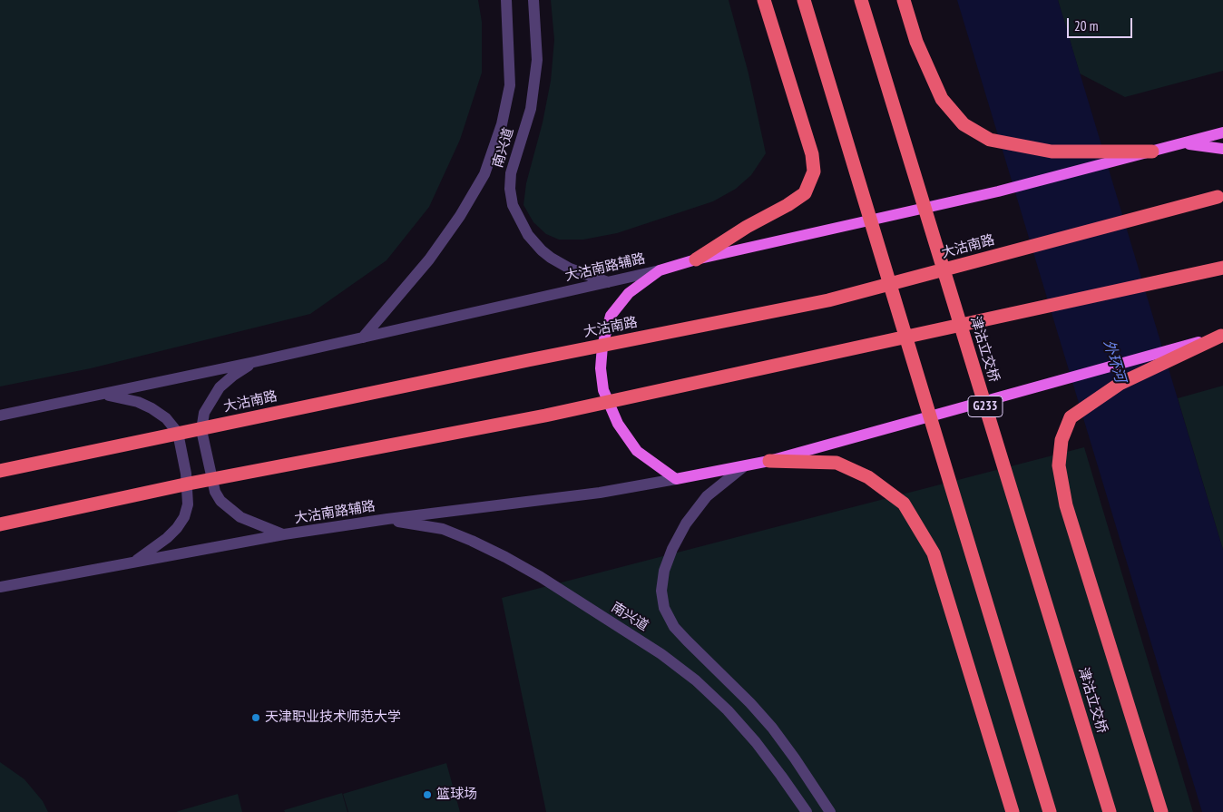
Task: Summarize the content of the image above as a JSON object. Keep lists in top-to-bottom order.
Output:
{
  "streets": {
    "highway": ["大沽南路", "津沽立交桥", "G233"],
    "street": ["南兴道", "大沽南路辅路"]
  },
  "crossings": [
    ["南兴道", "大沽南路辅路"]
  ],
  "water": ["外环河"],
  "places": ["天津职业技术师范大学", "篮球场"],
  "scale_bar": "20 m"
}
